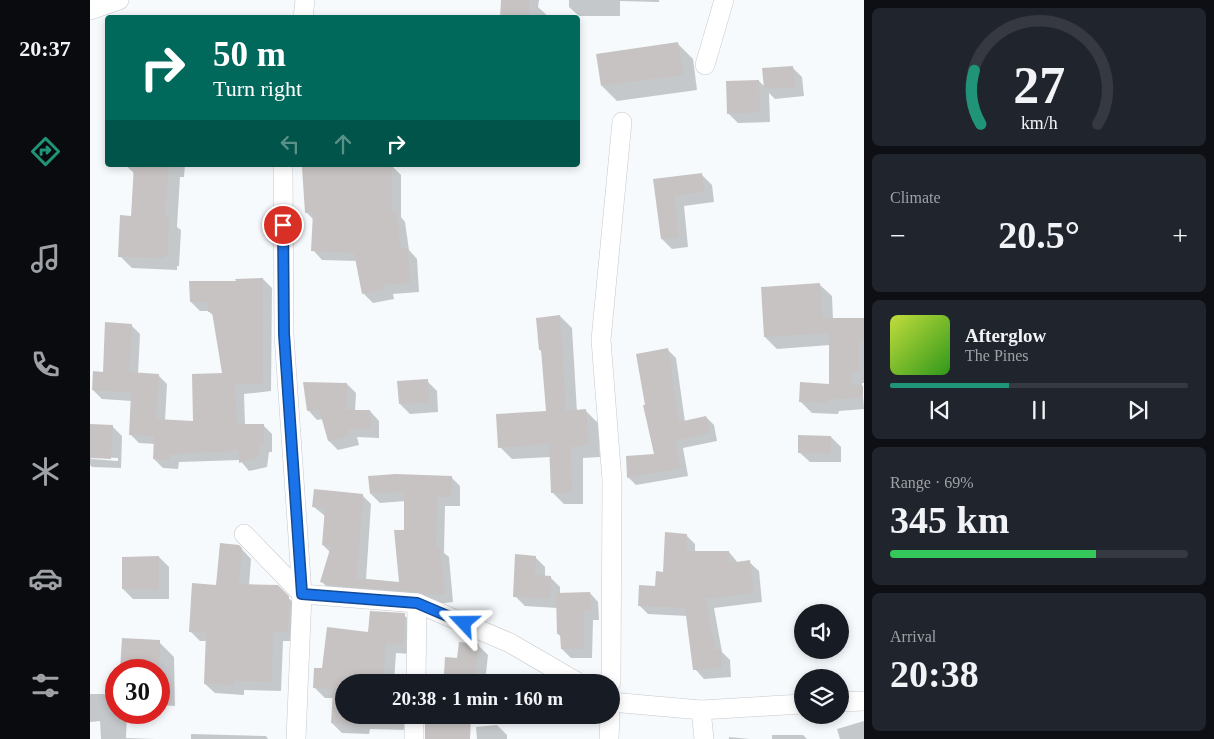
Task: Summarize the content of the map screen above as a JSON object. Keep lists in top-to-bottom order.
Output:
{
  "page": {
    "tabs": "20:37",
    "turn": ["50 m", "Turn right"],
    "tile": [
      "Climate",
      ["Range · 69%", "345 km"],
      ["Arrival", "20:38"]
    ],
    "heat": ["−", "20.5°", "+"],
    "song": ["Afterglow", "The Pines"],
    "limit": "30",
    "trip": "20:38 · 1 min · 160 m",
    "gauge": ["27", "km/h"]
  }
}
